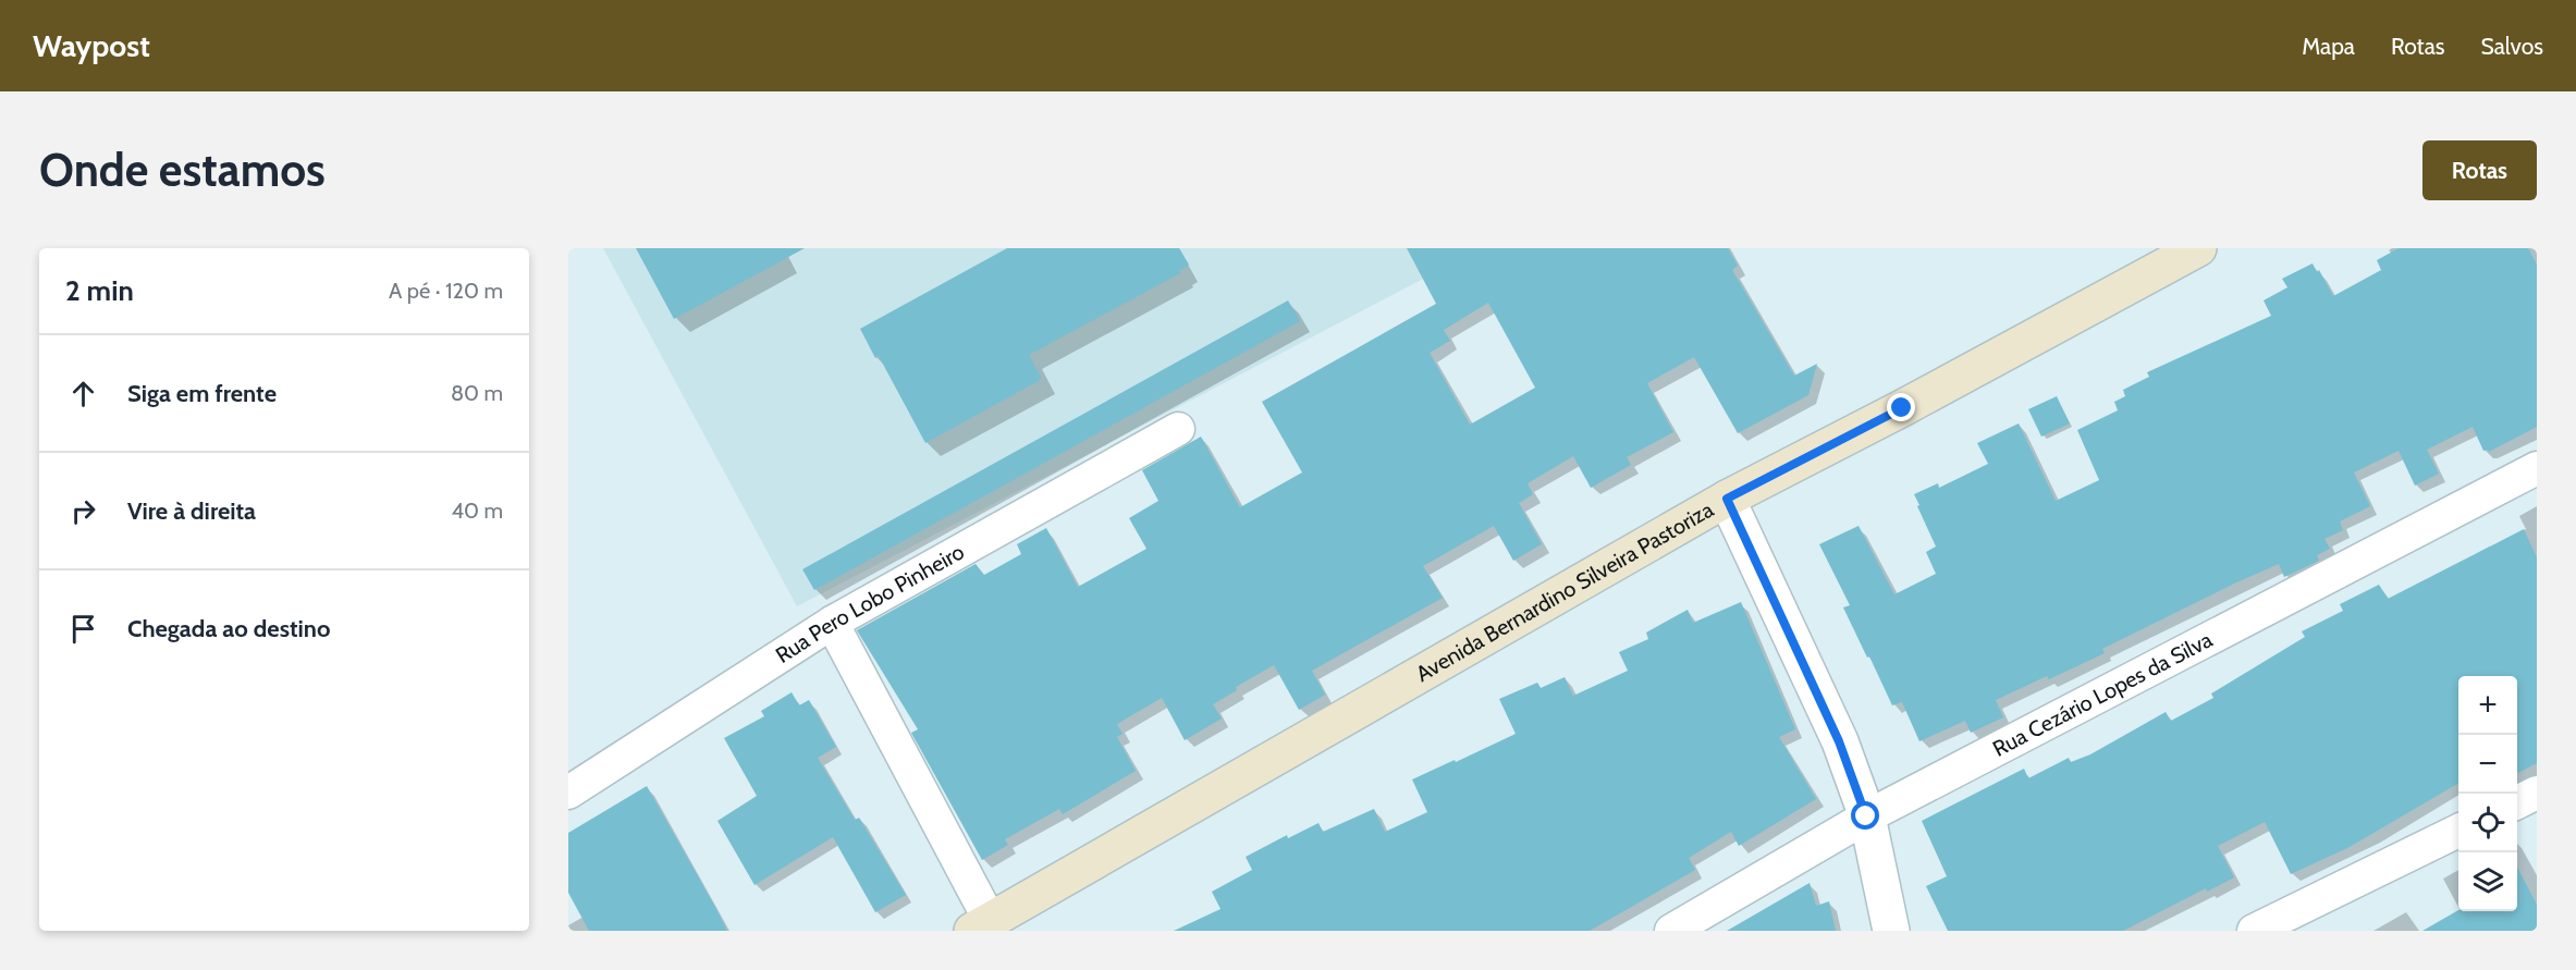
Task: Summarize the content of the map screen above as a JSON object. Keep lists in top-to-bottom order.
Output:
{
  "streets": {
    "main road": ["Avenida Bernardino Silveira Pastoriza"],
    "street": ["Rua Pero Lobo Pinheiro", "Rua Cezário Lopes da Silva"]
  },
  "page": {
    "header": "Waypost",
    "nav": ["Mapa", "Rotas", "Salvos"],
    "buttons": "Rotas",
    "title": "Onde estamos",
    "heading": ["2 min", "A pé · 120 m"],
    "list": [
      ["Siga em frente", "80 m"],
      ["Vire à direita", "40 m"],
      "Chegada ao destino"
    ],
    "map_buttons": ["+", "−"]
  }
}
